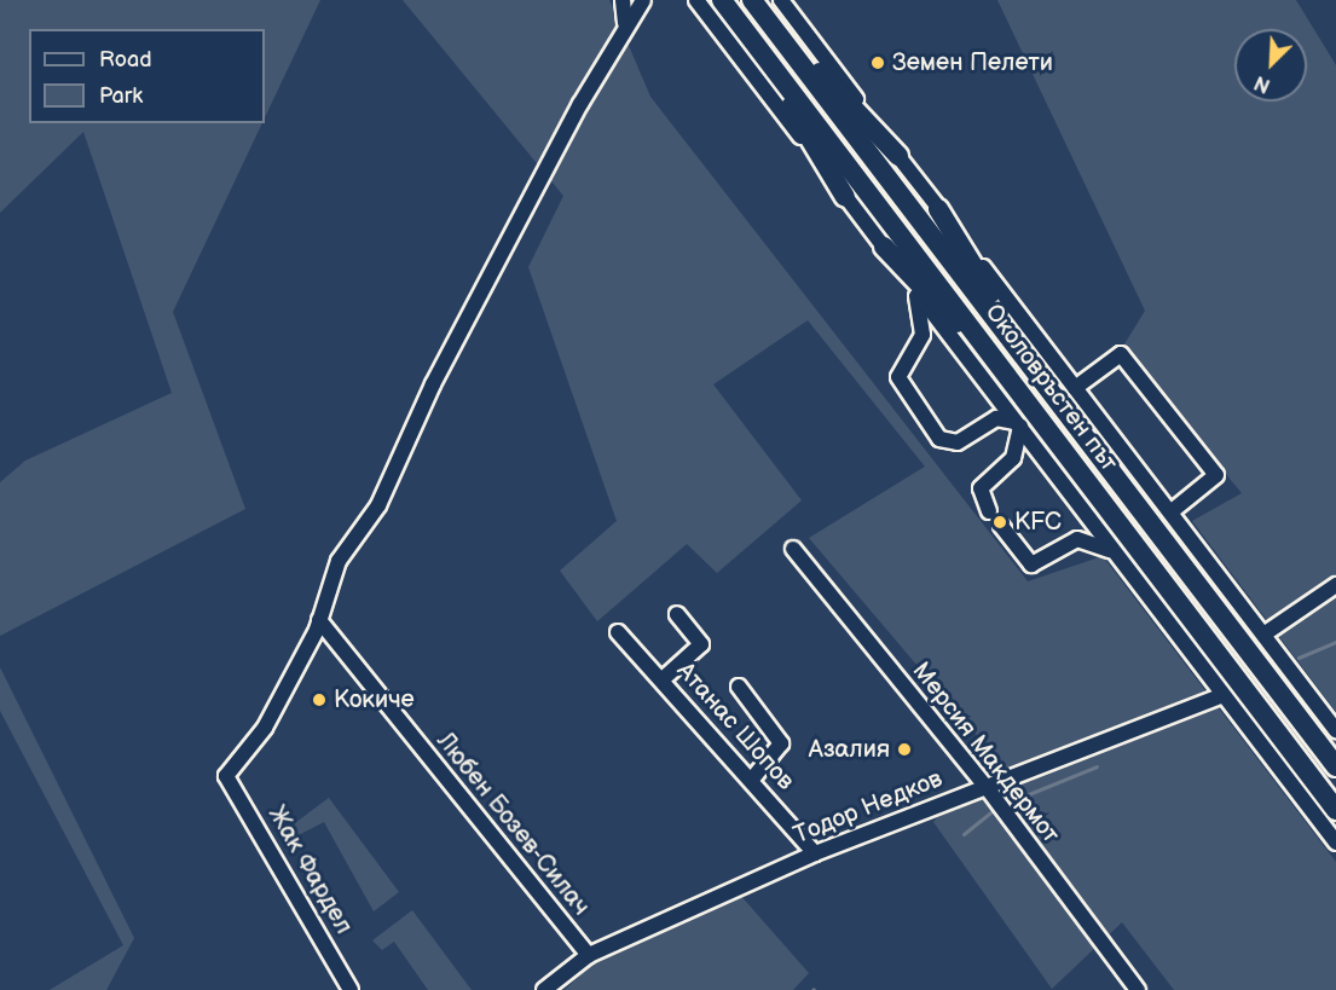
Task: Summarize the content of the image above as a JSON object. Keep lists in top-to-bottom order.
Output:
{
  "streets": {
    "highway": ["Околовръстен път"],
    "street": [
      "Атанас Шопов",
      "Мерсия Макдермот",
      "Тодор Недков",
      "Любен Бозев-Силач",
      "Жак Фардел"
    ]
  },
  "crossings": [
    ["Атанас Шопов", "Тодор Недков"],
    ["Мерсия Макдермот", "Тодор Недков"],
    ["Тодор Недков", "Любен Бозев-Силач"],
    ["Любен Бозев-Силач", "Жак Фардел"]
  ],
  "places": [
    "Земен Пелети",
    "KFC",
    "Кокиче",
    "Азалия"
  ],
  "legend": ["Road", "Park"],
  "north": "bottom left"
}
